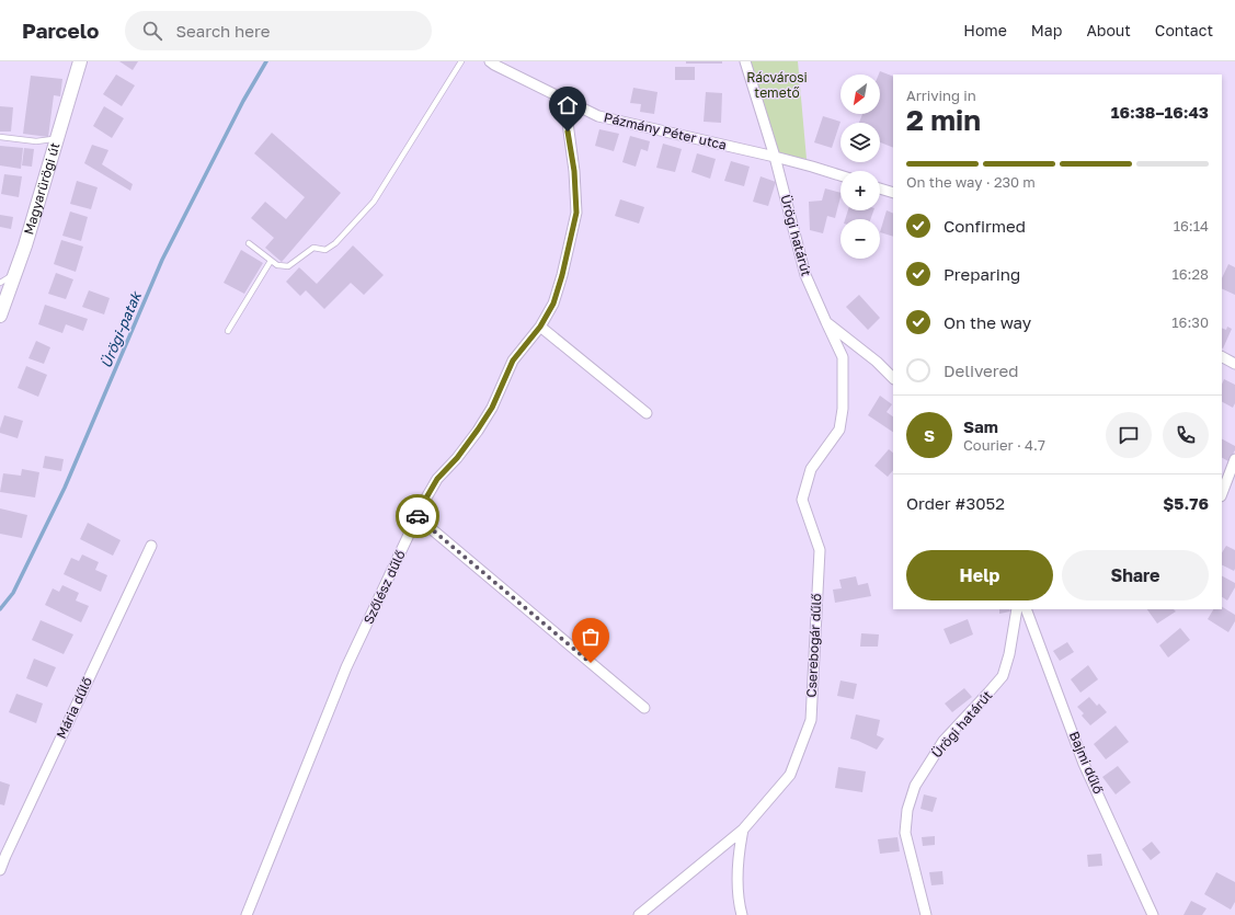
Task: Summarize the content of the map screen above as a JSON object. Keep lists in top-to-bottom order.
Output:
{
  "streets": {
    "main road": ["Magyarürögi út"],
    "street": [
      "Pázmány Péter utca",
      "Ürögi határút",
      "Szőlész dűlő",
      "Cserebogár dűlő",
      "Mária dűlő",
      "Bajmi dűlő"
    ]
  },
  "crossings": [
    ["Pázmány Péter utca", "Ürögi határút"],
    ["Pázmány Péter utca", "Szőlész dűlő"],
    ["Ürögi határút", "Cserebogár dűlő"]
  ],
  "water": ["Ürögi-patak"],
  "parks": ["Rácvárosi temető"],
  "north": "bottom left",
  "page": {
    "header": "Parcelo",
    "search": "Search here",
    "nav": [
      "Home",
      "Map",
      "About",
      "Contact"
    ],
    "map_buttons": ["+", "−"],
    "heading": ["2 min", "Arriving in", "16:38–16:43"],
    "panel": [
      "Sam",
      "Courier · 4.7",
      "Order #3052",
      "$5.76"
    ],
    "bar": "On the way · 230 m",
    "list": [
      ["Confirmed", "16:14"],
      ["Preparing", "16:28"],
      ["On the way", "16:30"],
      "Delivered"
    ],
    "round": "S",
    "buttons": ["Help", "Share"]
  }
}
